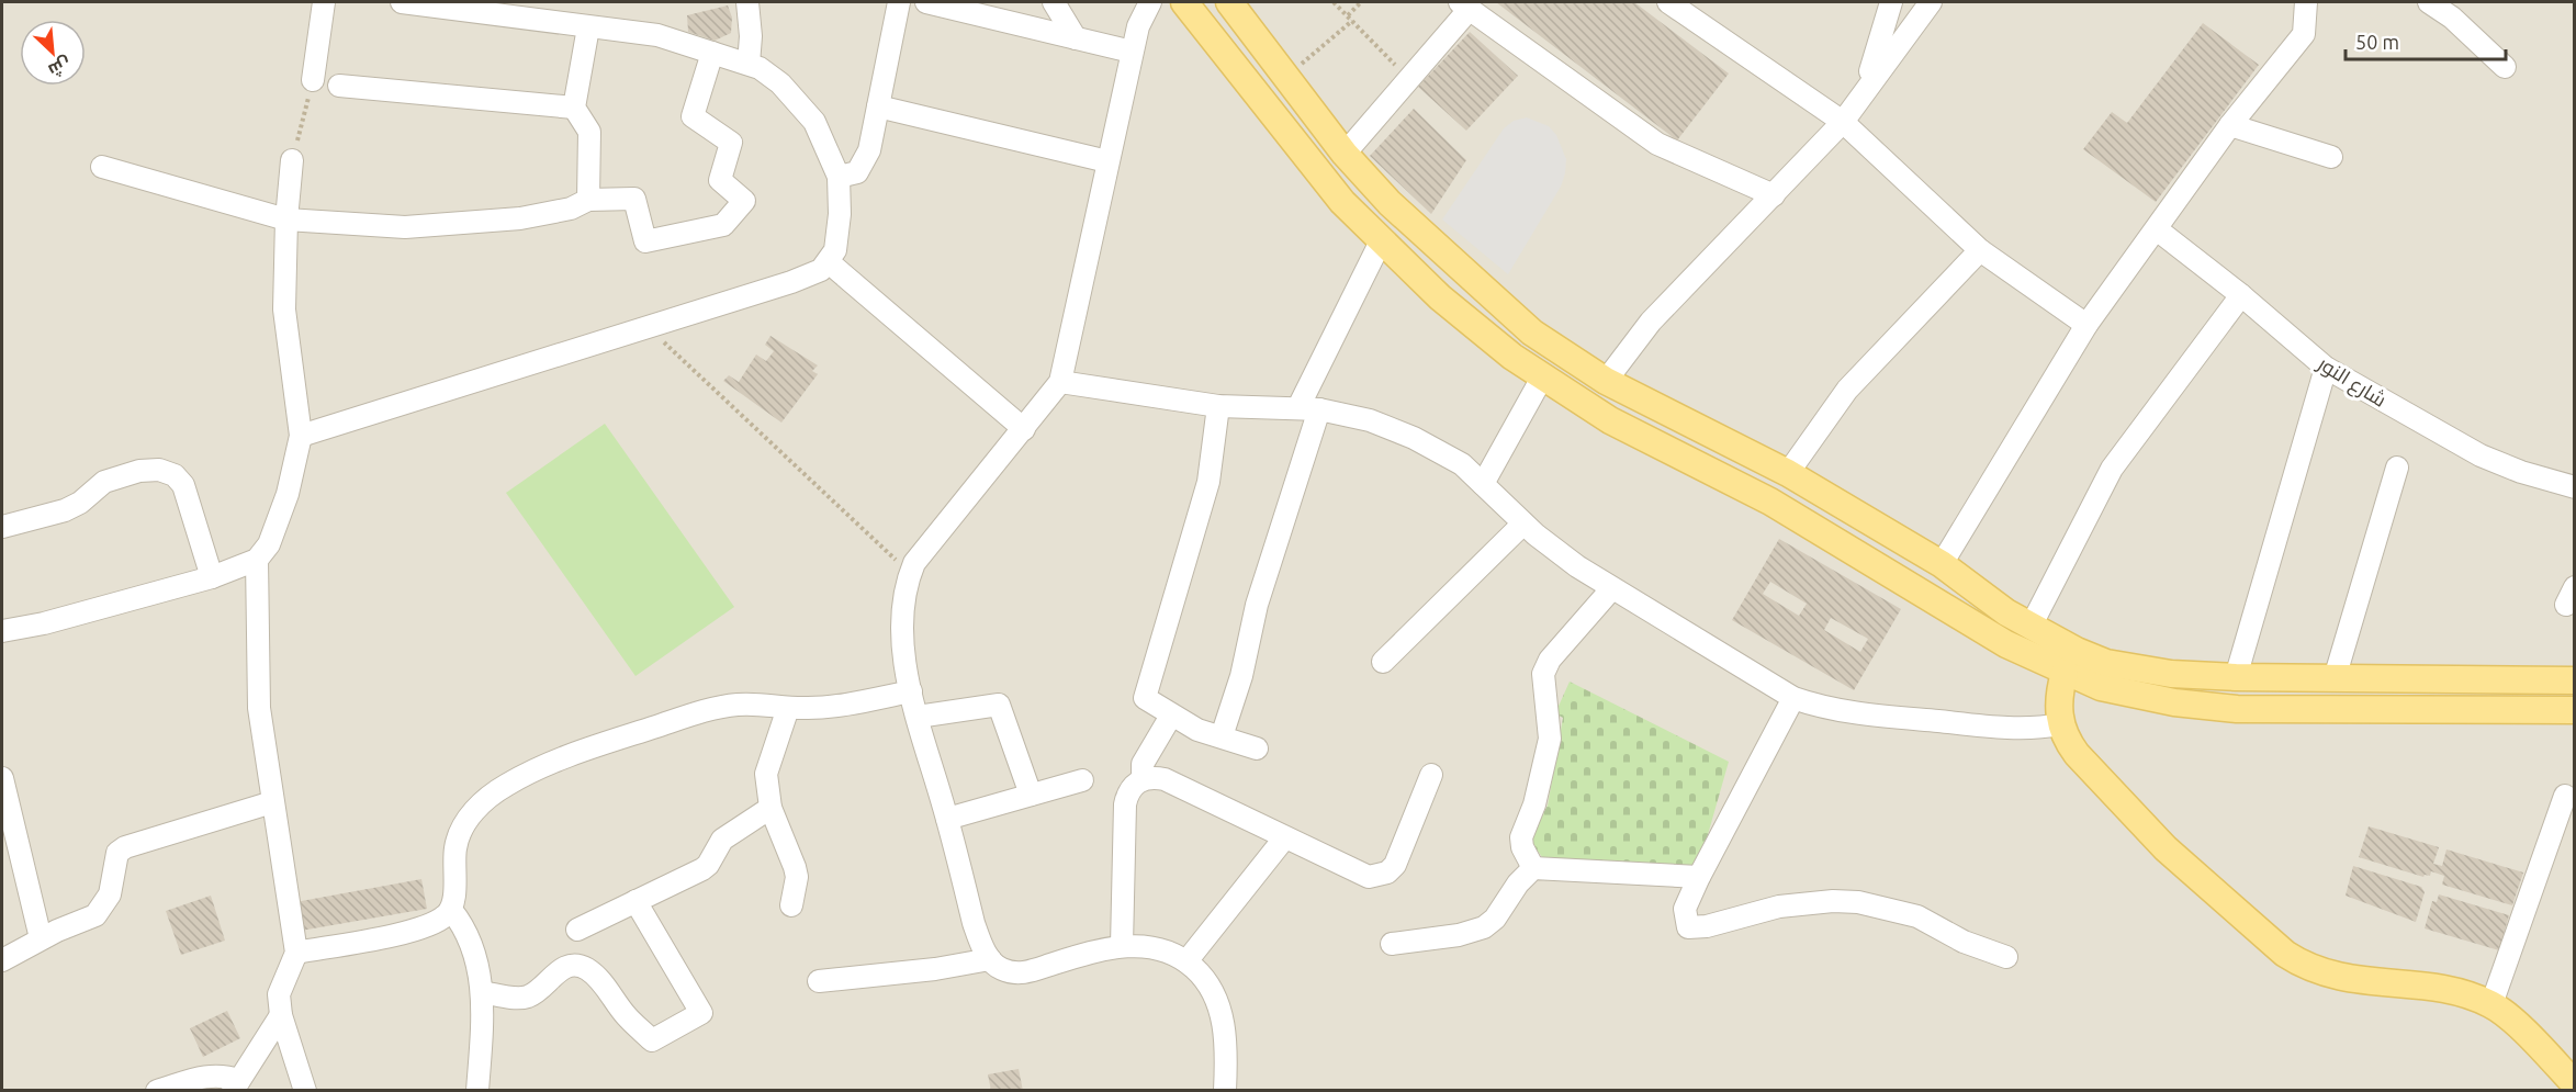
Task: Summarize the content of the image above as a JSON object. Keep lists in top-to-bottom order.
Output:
{
  "streets": {
    "street": ["شارع النور"]
  },
  "scale_bar": "50 m",
  "north": "bottom right"
}
